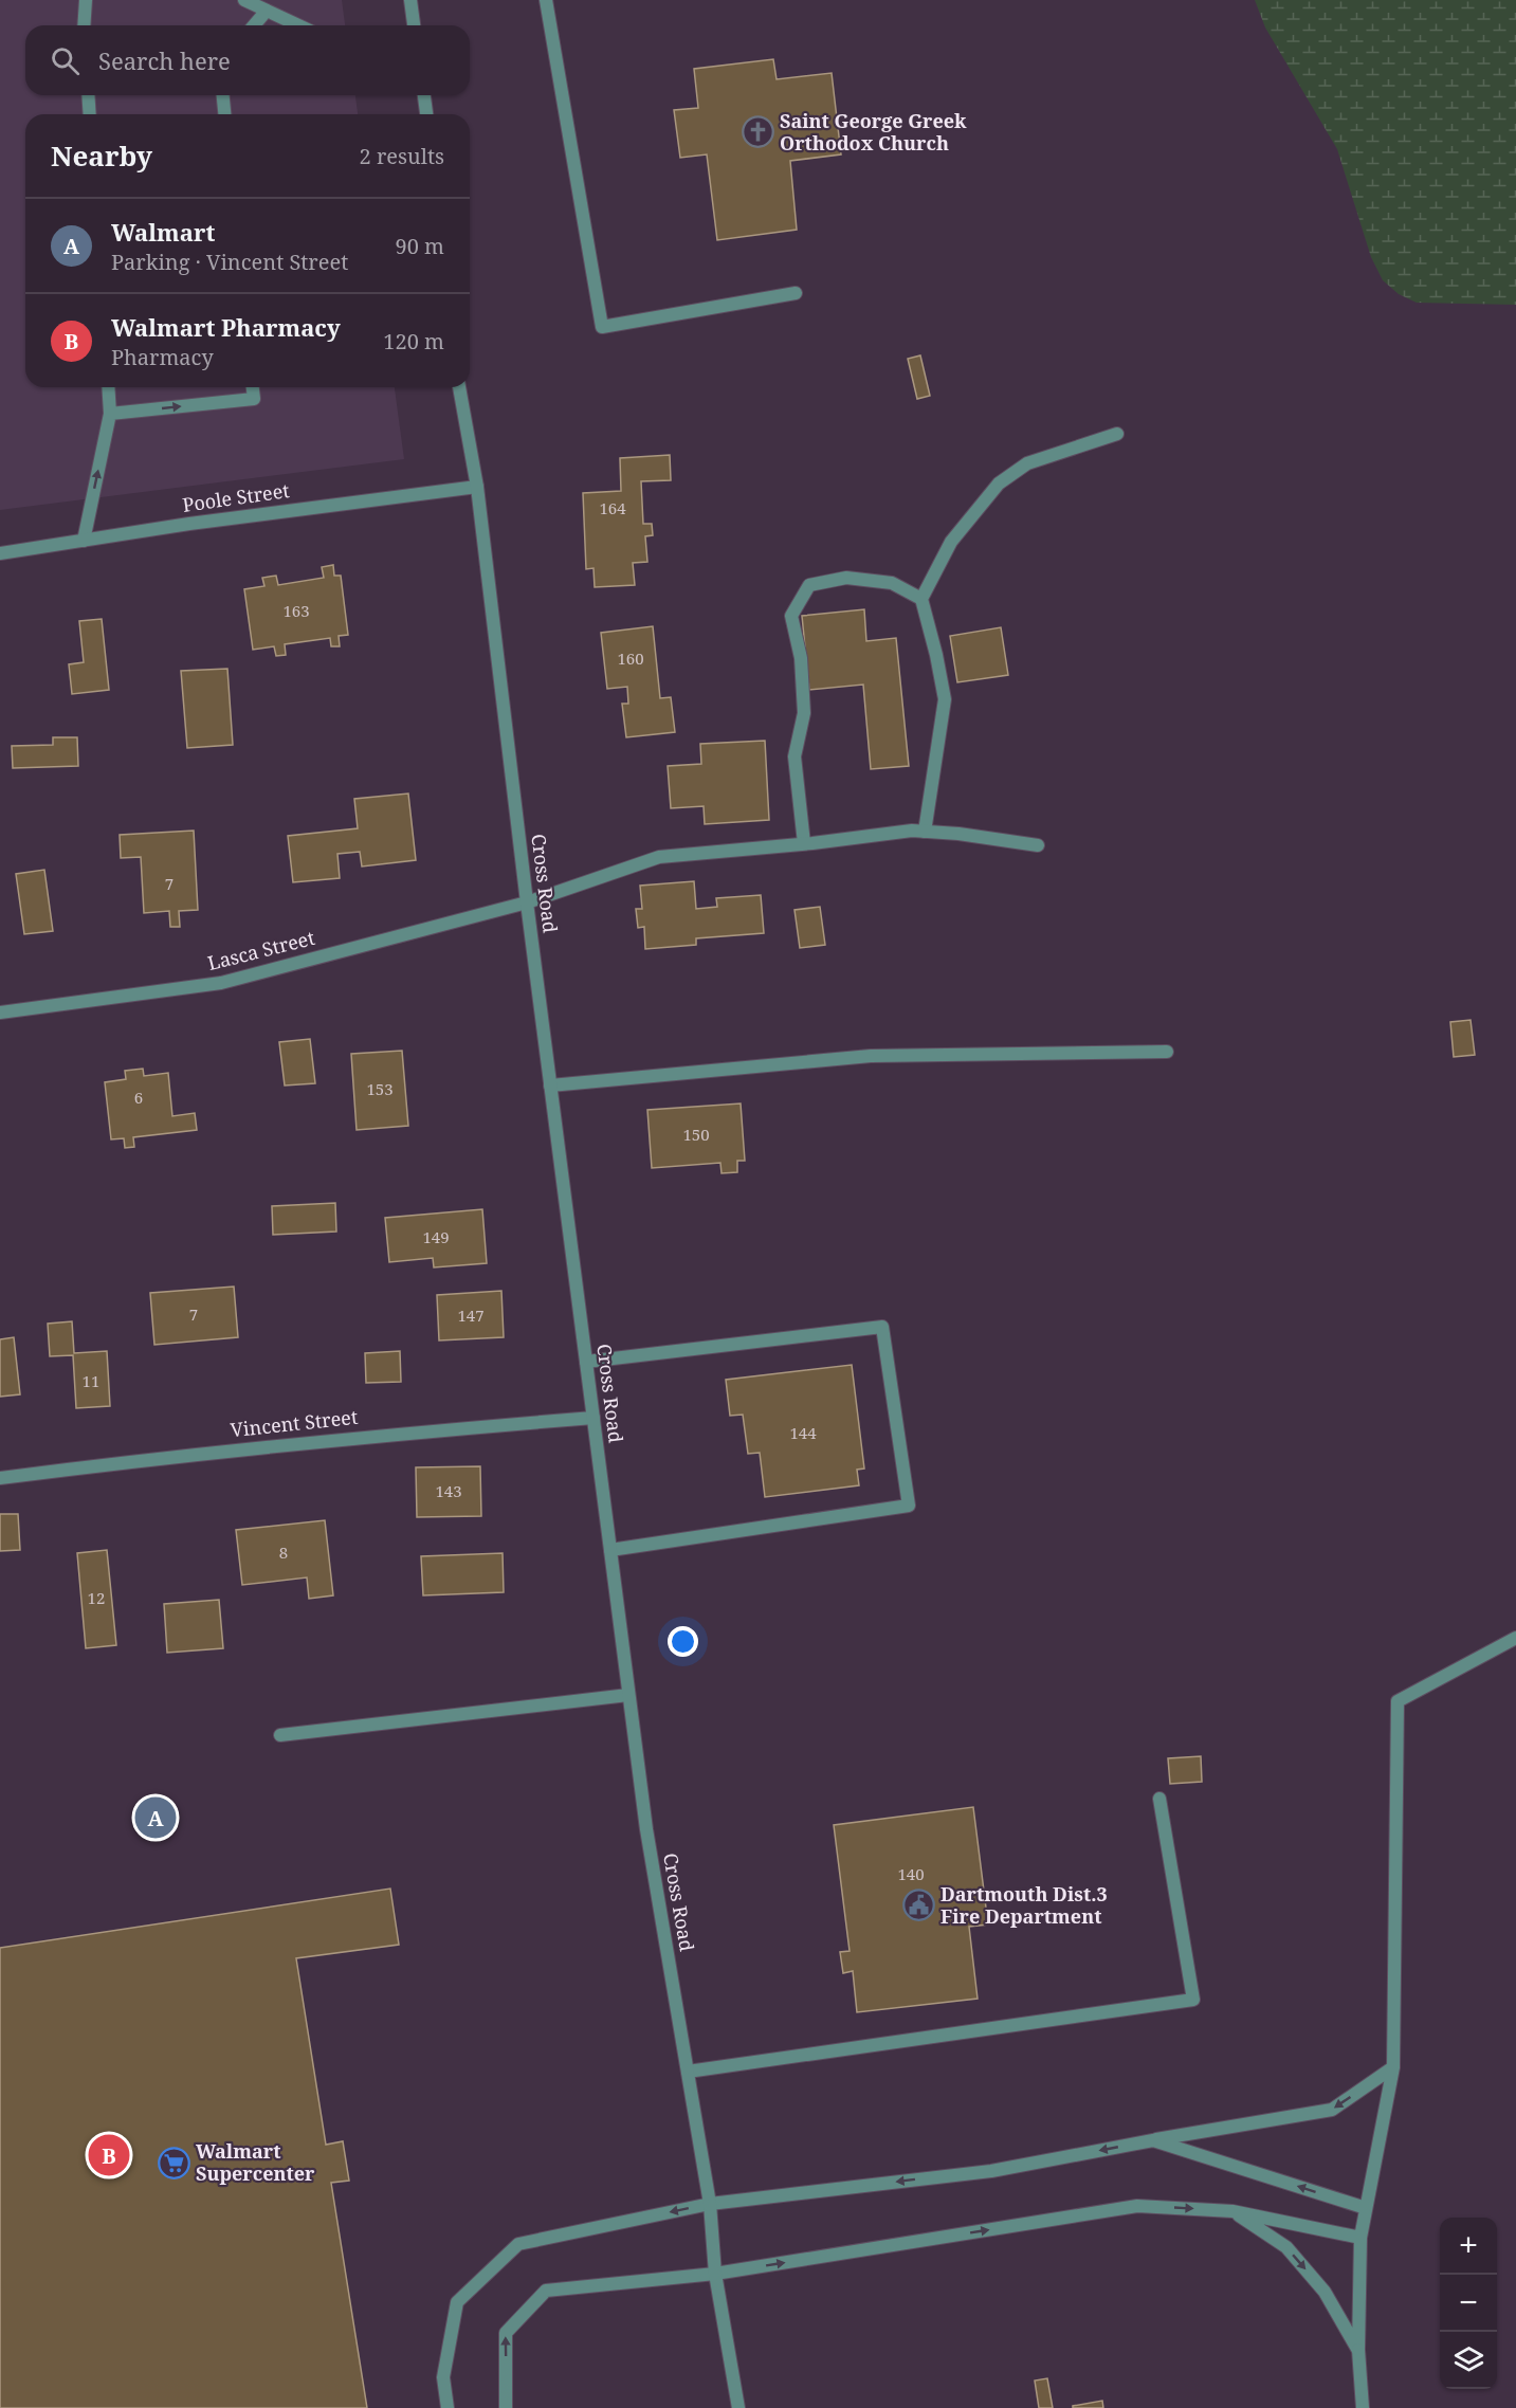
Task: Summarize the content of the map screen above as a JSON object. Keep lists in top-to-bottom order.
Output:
{
  "streets": {
    "street": [
      "Poole Street",
      "Cross Road",
      "Lasca Street",
      "Vincent Street"
    ]
  },
  "crossings": [
    ["Poole Street", "Cross Road"],
    ["Cross Road", "Lasca Street"],
    ["Cross Road", "Vincent Street"]
  ],
  "places": {
    "church": ["Saint George Greek Orthodox Church"],
    "public building": ["Dartmouth Dist.3 Fire Department"],
    "supermarket": ["Walmart Supercenter"]
  },
  "house_numbers": [
    "164",
    "163",
    "160",
    "7",
    "153",
    "6",
    "150",
    "149",
    "7",
    "147",
    "11",
    "144",
    "143",
    "8",
    "12",
    "140"
  ],
  "page": {
    "search": "Search here",
    "heading": ["Nearby", "2 results"],
    "list": [
      {
        "mark": "A",
        "name": "Walmart",
        "note": "Parking · Vincent Street",
        "value": "90 m"
      },
      {
        "mark": "B",
        "name": "Walmart Pharmacy",
        "note": "Pharmacy",
        "value": "120 m"
      }
    ],
    "pins": ["A", "B"],
    "map_buttons": ["+", "−"]
  }
}
